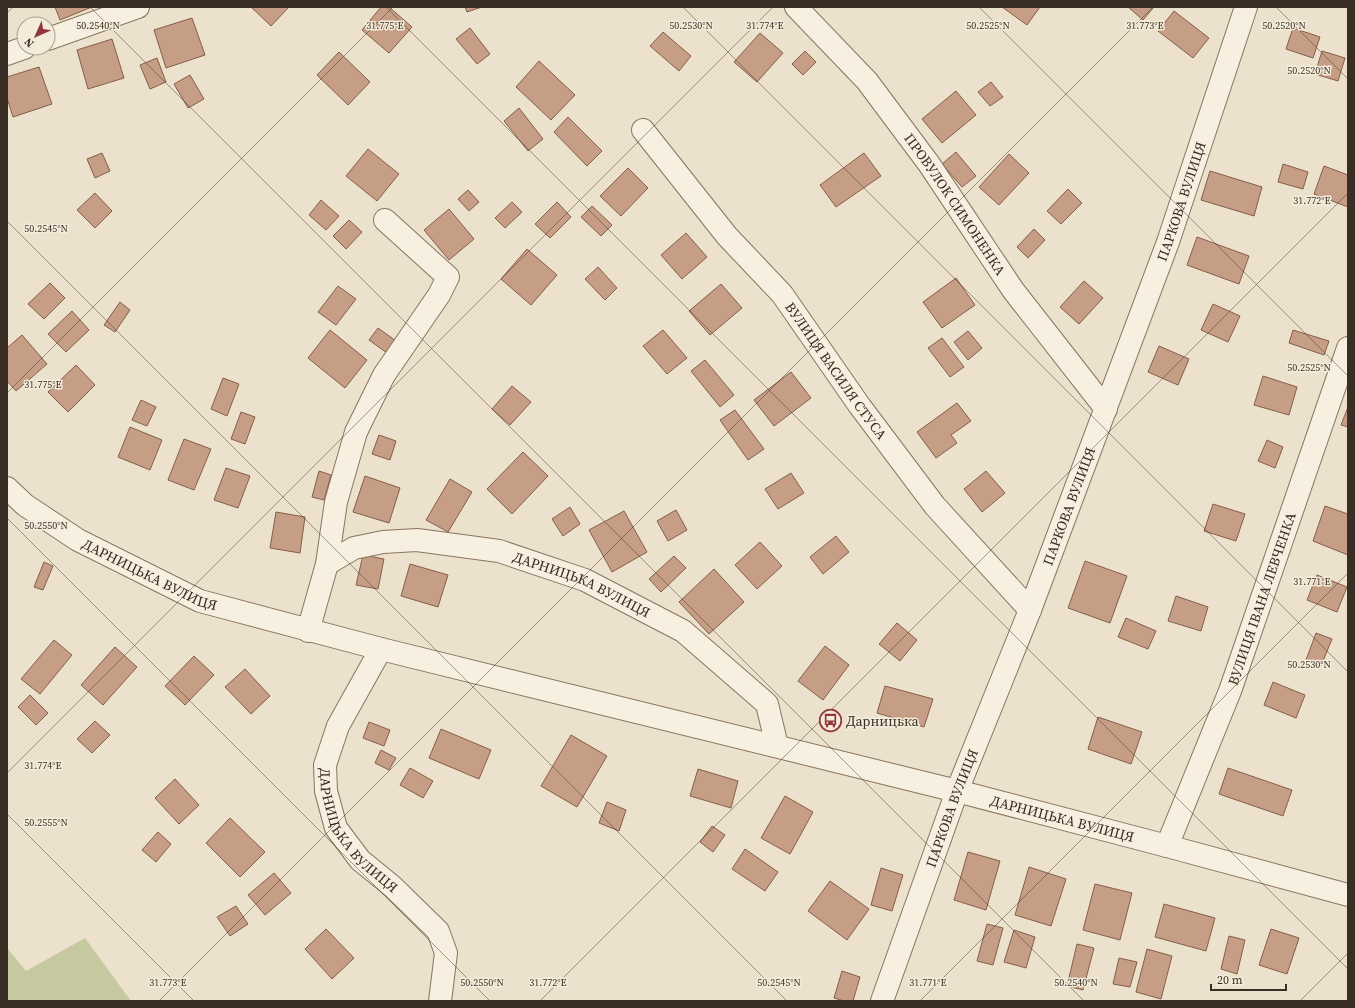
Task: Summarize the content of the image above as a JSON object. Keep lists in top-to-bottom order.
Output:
{
  "streets": {
    "street": [
      "ПАРКОВА ВУЛИЦЯ",
      "ПРОВУЛОК СИМОНЕНКА",
      "ВУЛИЦЯ ВАСИЛЯ СТУСА",
      "ДАРНИЦЬКА ВУЛИЦЯ",
      "ВУЛИЦЯ ІВАНА ЛЕВЧЕНКА"
    ]
  },
  "crossings": [
    ["ПАРКОВА ВУЛИЦЯ", "ПРОВУЛОК СИМОНЕНКА"],
    ["ПАРКОВА ВУЛИЦЯ", "ВУЛИЦЯ ВАСИЛЯ СТУСА"],
    ["ПАРКОВА ВУЛИЦЯ", "ДАРНИЦЬКА ВУЛИЦЯ"],
    ["ДАРНИЦЬКА ВУЛИЦЯ", "ВУЛИЦЯ ІВАНА ЛЕВЧЕНКА"]
  ],
  "places": {
    "bus stop": ["Дарницька"]
  },
  "scale_bar": "20 m",
  "north": "bottom left",
  "coordinates": [
    "50.2520°N",
    "50.2540°N",
    "31.775°E",
    "50.2530°N",
    "31.774°E",
    "50.2525°N",
    "31.773°E",
    "31.772°E",
    "50.2545°N",
    "50.2550°N",
    "31.771°E",
    "50.2555°N"
  ]
}
